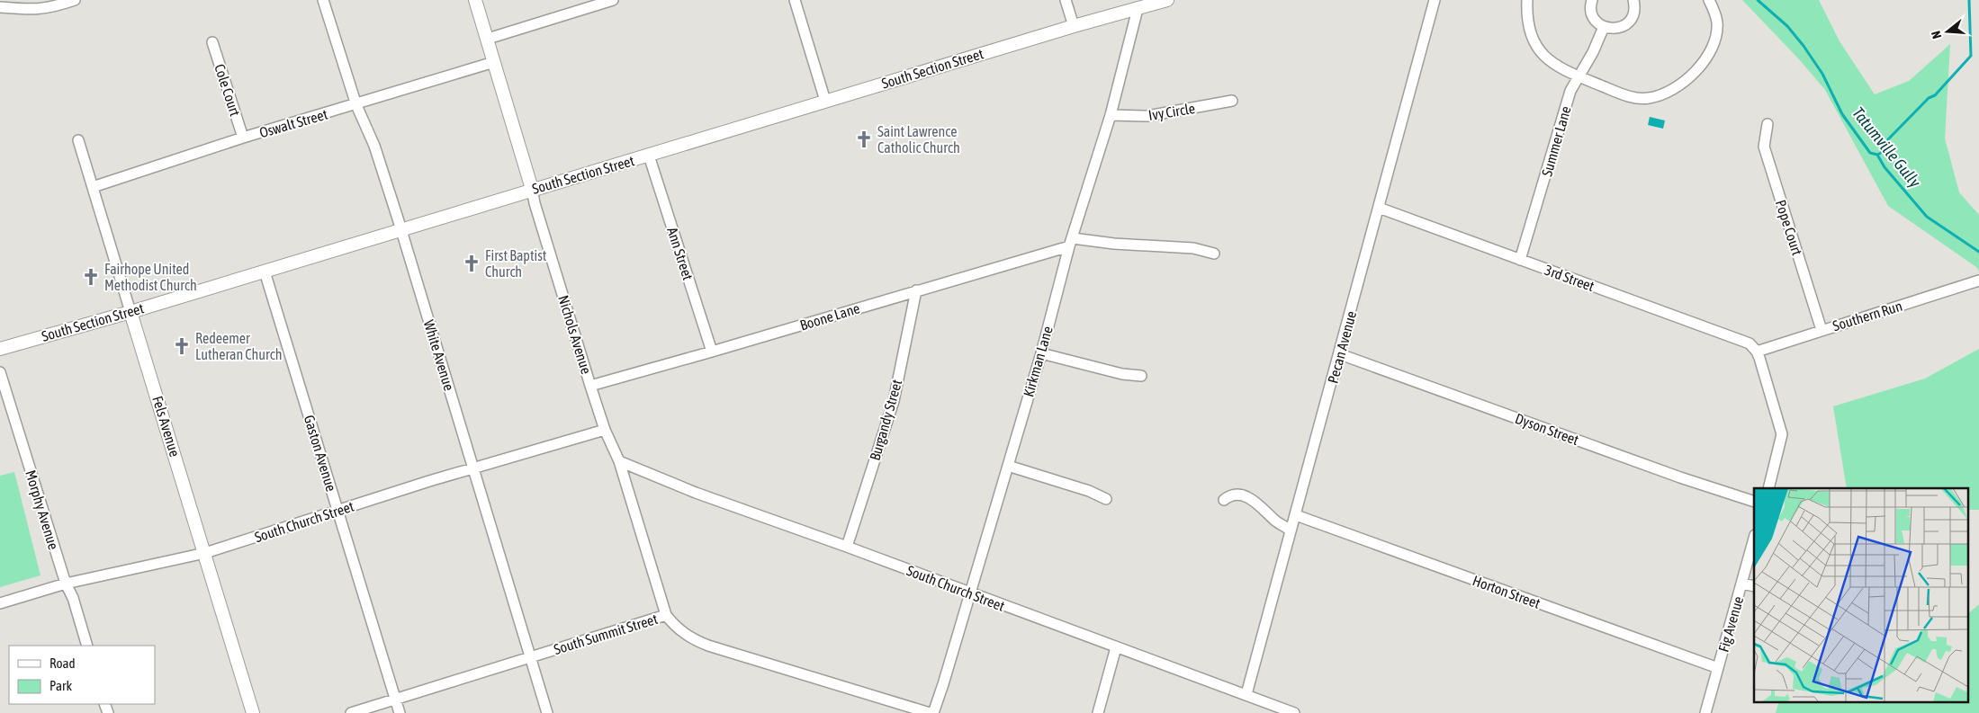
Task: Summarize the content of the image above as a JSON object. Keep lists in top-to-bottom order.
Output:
{
  "streets": {
    "street": [
      "South Section Street",
      "Cole Court",
      "Ivy Circle",
      "Oswalt Street",
      "Summer Lane",
      "Pope Court",
      "Ann Street",
      "3rd Street",
      "Southern Run",
      "Boone Lane",
      "Nichols Avenue",
      "Pecan Avenue",
      "White Avenue",
      "Kirkman Lane",
      "Burgandy Street",
      "Fels Avenue",
      "Dyson Street",
      "Gaston Avenue",
      "Morphy Avenue",
      "South Church Street",
      "Horton Street",
      "Fig Avenue",
      "South Summit Street"
    ]
  },
  "crossings": [
    ["South Section Street", "Ann Street"],
    ["South Section Street", "Nichols Avenue"],
    ["South Section Street", "White Avenue"],
    ["South Section Street", "Kirkman Lane"],
    ["South Section Street", "Fels Avenue"],
    ["South Section Street", "Gaston Avenue"],
    ["Cole Court", "Oswalt Street"],
    ["Ivy Circle", "Kirkman Lane"],
    ["Oswalt Street", "Nichols Avenue"],
    ["Oswalt Street", "White Avenue"],
    ["Oswalt Street", "Fels Avenue"],
    ["Summer Lane", "3rd Street"],
    ["Pope Court", "Southern Run"],
    ["Ann Street", "Boone Lane"],
    ["3rd Street", "Southern Run"],
    ["3rd Street", "Pecan Avenue"],
    ["Boone Lane", "Nichols Avenue"],
    ["Boone Lane", "Kirkman Lane"],
    ["Boone Lane", "Burgandy Street"],
    ["Nichols Avenue", "South Church Street"],
    ["Nichols Avenue", "South Summit Street"],
    ["Pecan Avenue", "Dyson Street"],
    ["Pecan Avenue", "South Church Street"],
    ["Pecan Avenue", "Horton Street"],
    ["White Avenue", "South Church Street"],
    ["White Avenue", "South Summit Street"],
    ["Kirkman Lane", "South Church Street"],
    ["Burgandy Street", "South Church Street"],
    ["Fels Avenue", "South Church Street"],
    ["Gaston Avenue", "South Church Street"],
    ["Gaston Avenue", "South Summit Street"],
    ["Morphy Avenue", "South Church Street"],
    ["Horton Street", "Fig Avenue"]
  ],
  "water": ["Tatumville Gully"],
  "places": {
    "church": [
      "Saint Lawrence Catholic Church",
      "First Baptist Church",
      "Fairhope United Methodist Church",
      "Redeemer Lutheran Church"
    ]
  },
  "legend": ["Road", "Park"],
  "north": "left"
}
